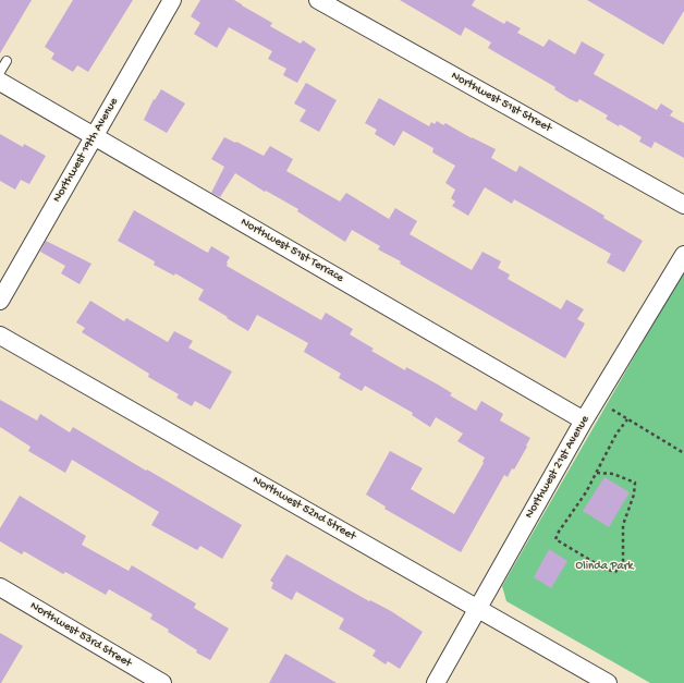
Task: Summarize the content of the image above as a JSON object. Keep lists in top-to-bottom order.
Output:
{
  "streets": {
    "street": [
      "Northwest 51st Street",
      "Northwest 19th Avenue",
      "Northwest 51st Terrace",
      "Northwest 21st Avenue",
      "Northwest 52nd Street",
      "Northwest 53rd Street"
    ]
  },
  "crossings": [
    ["Northwest 19th Avenue", "Northwest 51st Terrace"],
    ["Northwest 51st Terrace", "Northwest 21st Avenue"],
    ["Northwest 21st Avenue", "Northwest 52nd Street"]
  ],
  "parks": ["Olinda Park"]
}
